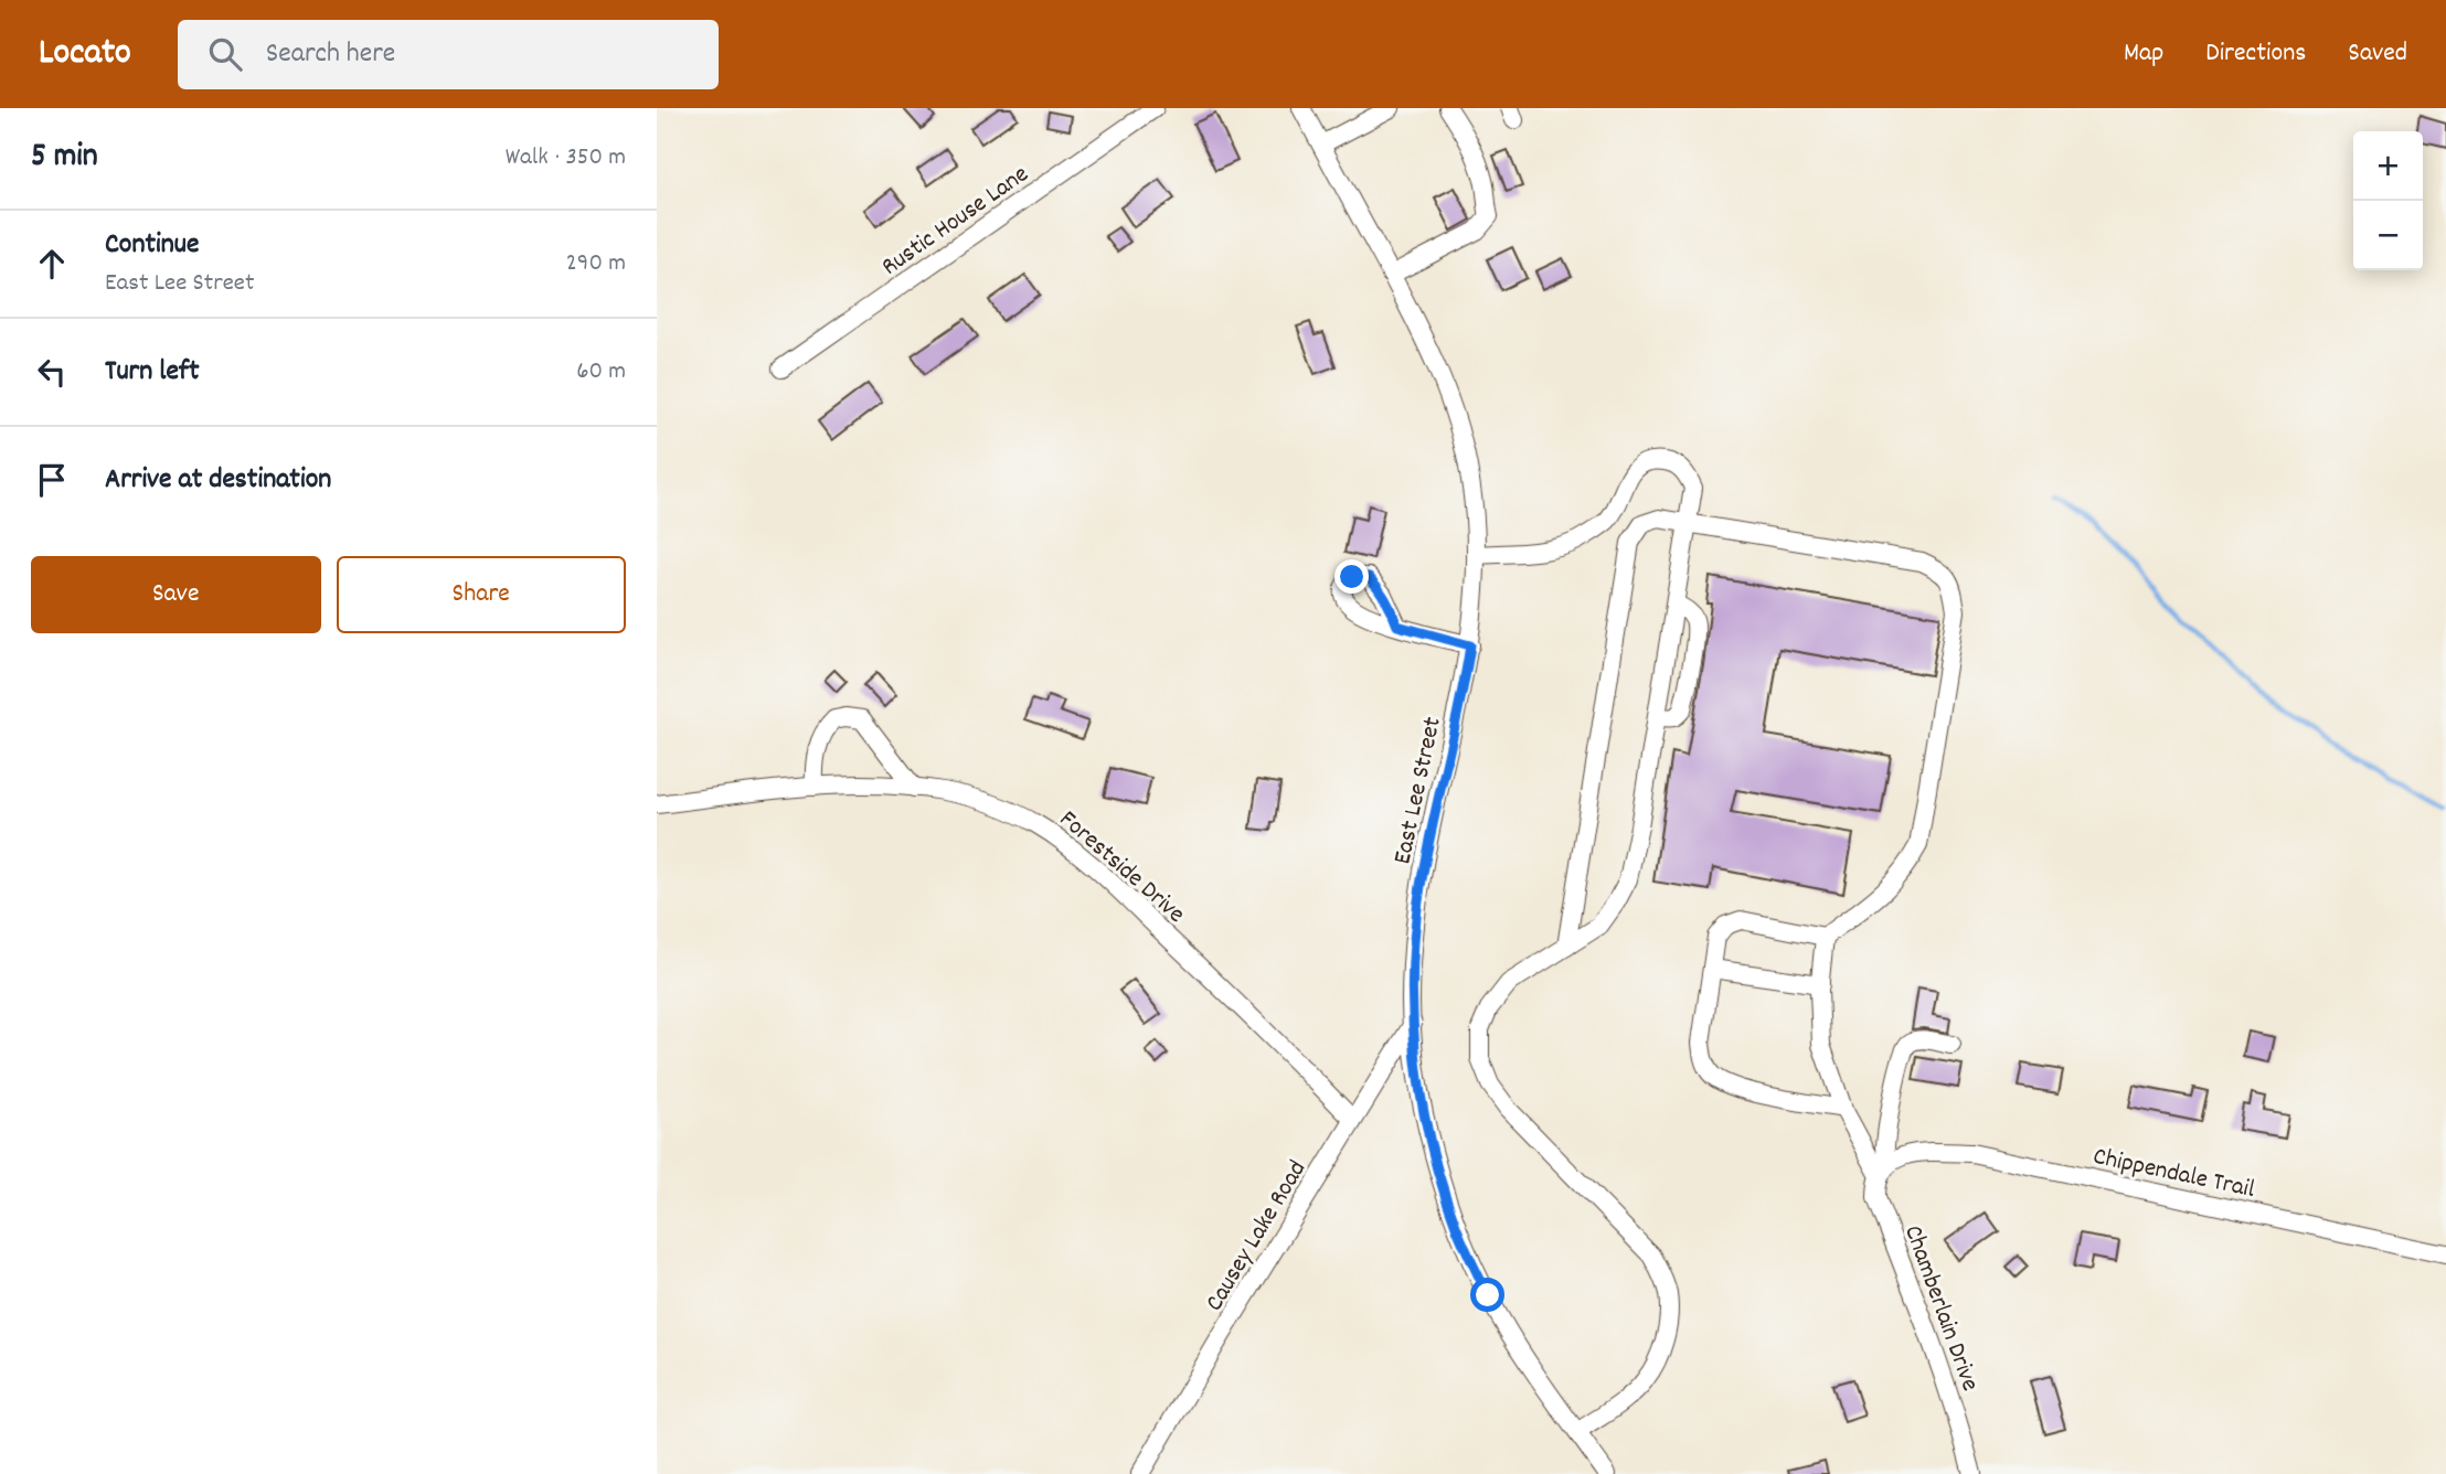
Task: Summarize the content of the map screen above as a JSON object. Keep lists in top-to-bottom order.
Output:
{
  "streets": {
    "street": [
      "Rustic House Lane",
      "East Lee Street",
      "Forestside Drive",
      "Chippendale Trail",
      "Causey Lake Road",
      "Chamberlain Drive"
    ]
  },
  "crossings": [
    ["East Lee Street", "Causey Lake Road"],
    ["Forestside Drive", "Causey Lake Road"],
    ["Chippendale Trail", "Chamberlain Drive"]
  ],
  "page": {
    "header": "Locato",
    "search": "Search here",
    "nav": ["Map", "Directions", "Saved"],
    "heading": ["5 min", "Walk · 350 m"],
    "map_buttons": ["+", "−"],
    "list": [
      ["Continue", "East Lee Street", "290 m"],
      ["Turn left", "60 m"],
      "Arrive at destination"
    ],
    "buttons": ["Save", "Share"]
  }
}
